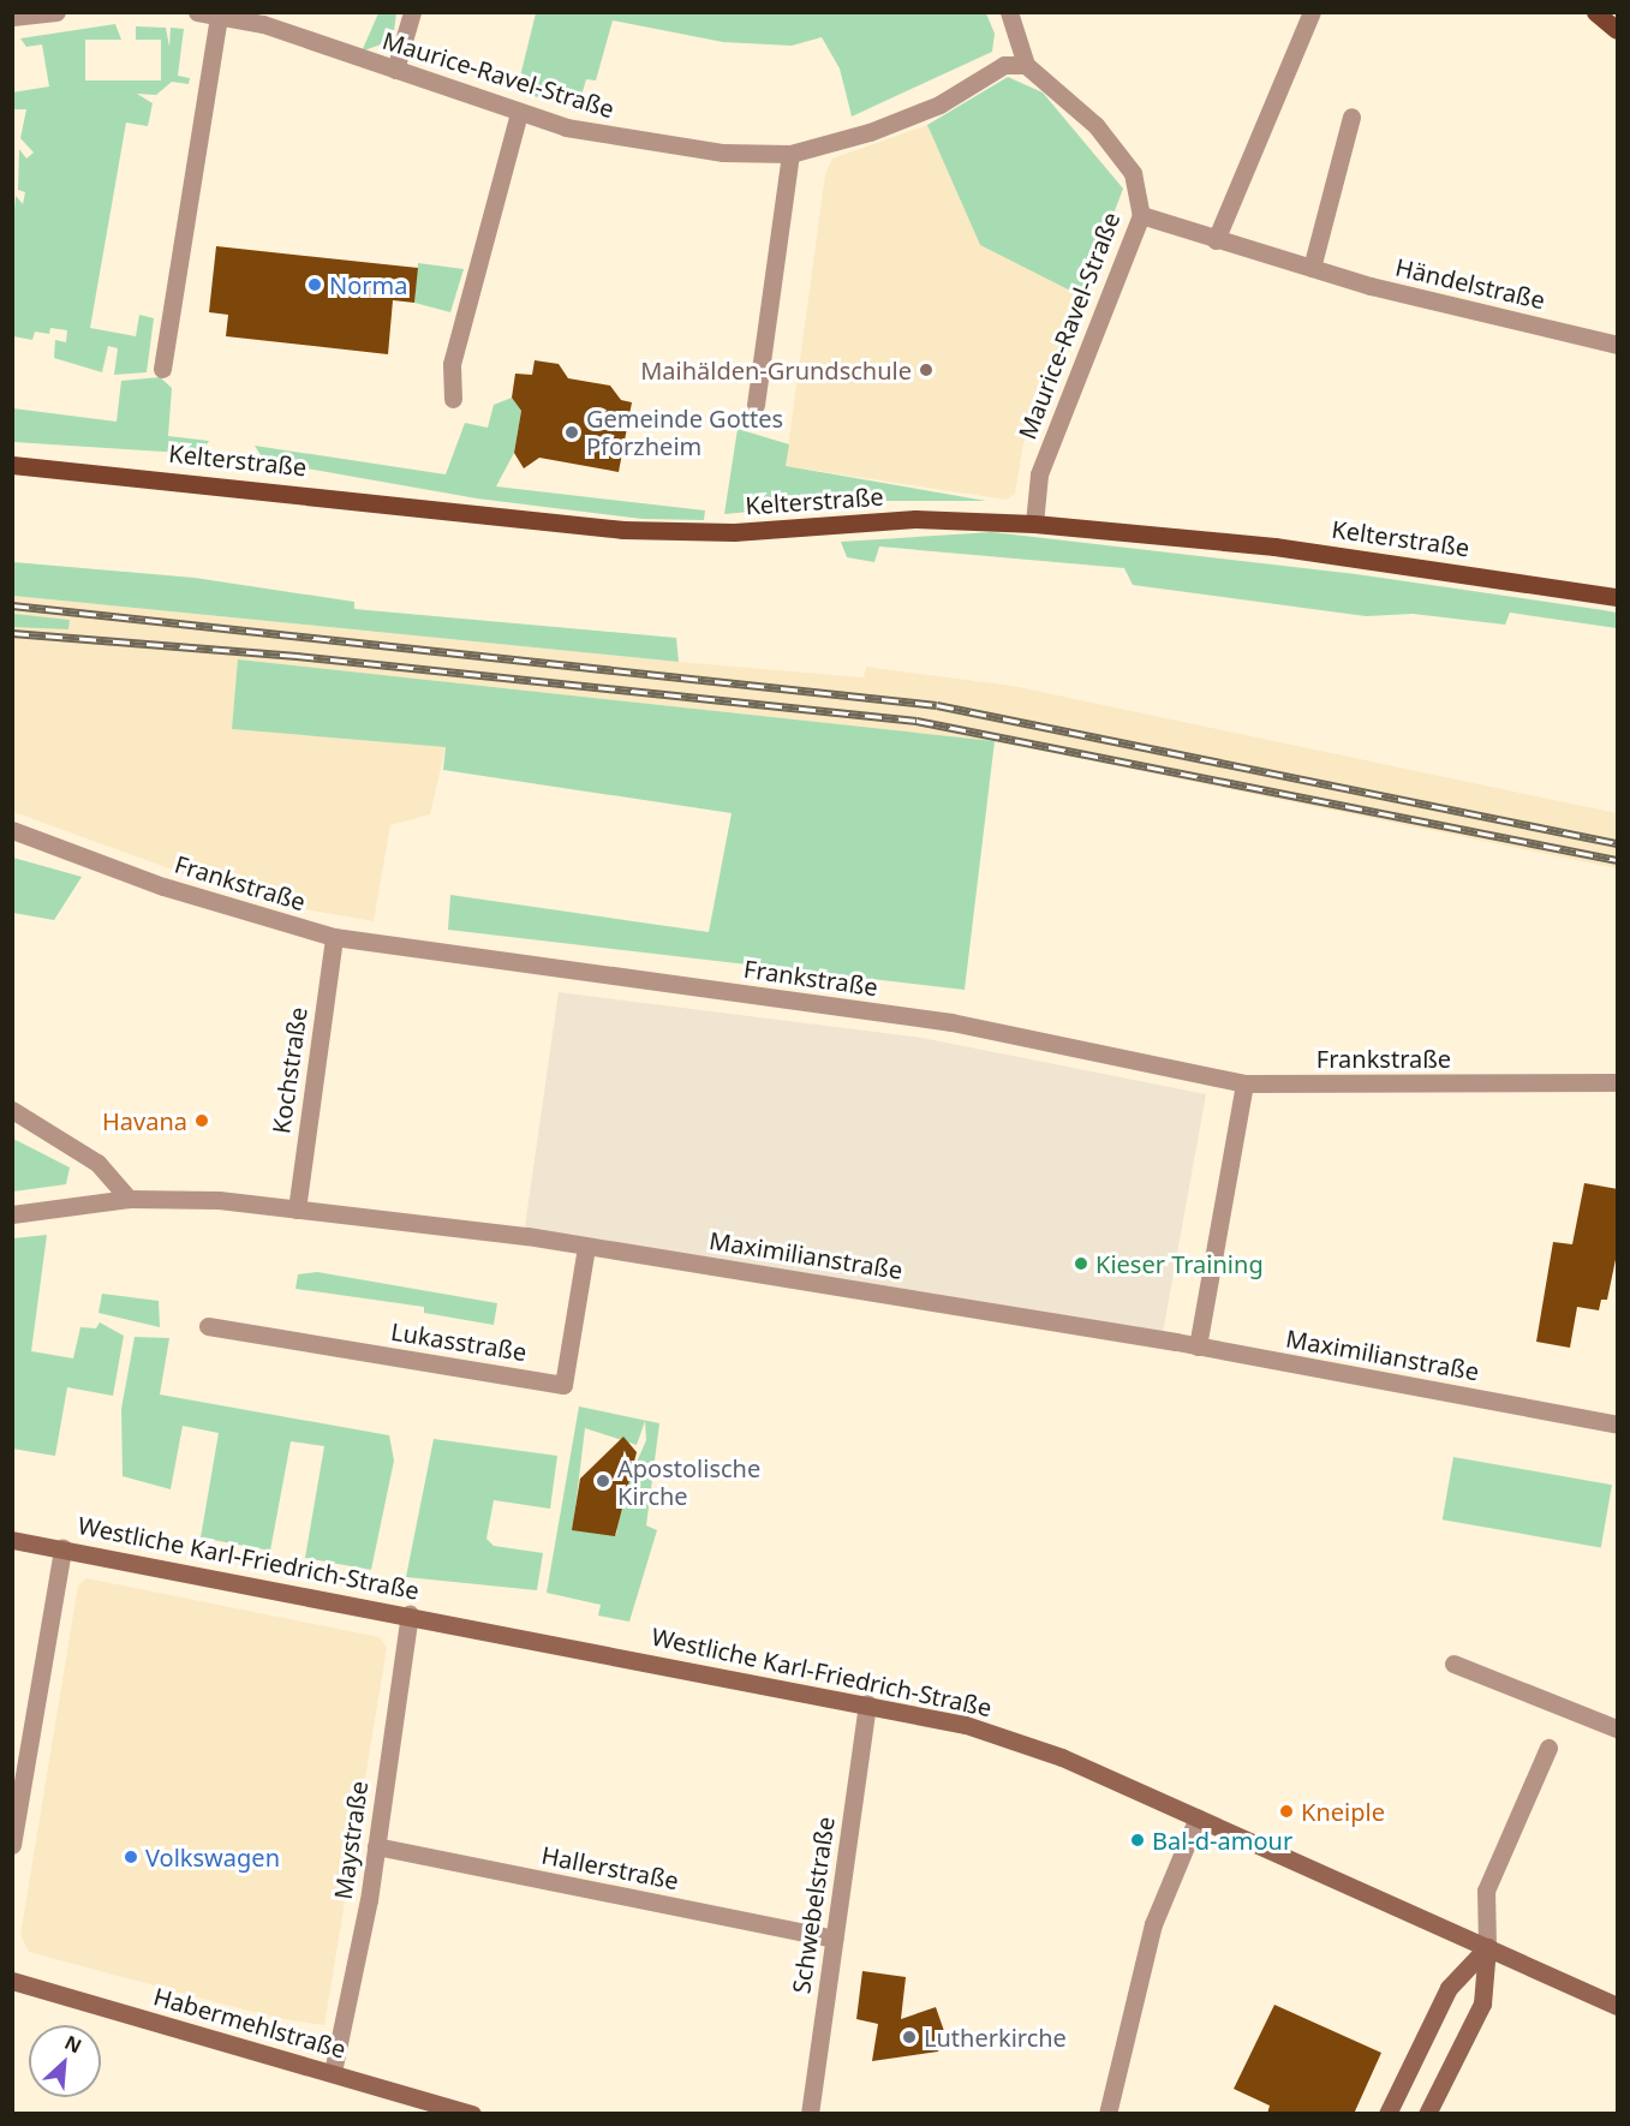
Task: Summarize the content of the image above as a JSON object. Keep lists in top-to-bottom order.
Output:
{
  "streets": {
    "main road": ["Kelterstraße", "Westliche Karl-Friedrich-Straße", "Habermehlstraße"],
    "street": [
      "Maurice-Ravel-Straße",
      "Händelstraße",
      "Frankstraße",
      "Kochstraße",
      "Maximilianstraße",
      "Lukasstraße",
      "Maystraße",
      "Hallerstraße",
      "Schwebelstraße"
    ]
  },
  "crossings": [
    ["Maurice-Ravel-Straße", "Händelstraße"],
    ["Maurice-Ravel-Straße", "Kelterstraße"],
    ["Frankstraße", "Kochstraße"],
    ["Kochstraße", "Maximilianstraße"],
    ["Maximilianstraße", "Lukasstraße"],
    ["Westliche Karl-Friedrich-Straße", "Maystraße"],
    ["Westliche Karl-Friedrich-Straße", "Schwebelstraße"],
    ["Maystraße", "Hallerstraße"],
    ["Maystraße", "Habermehlstraße"],
    ["Hallerstraße", "Schwebelstraße"]
  ],
  "places": [
    "Norma",
    "Maihälden-Grundschule",
    "Gemeinde Gottes Pforzheim",
    "Havana",
    "Kieser Training",
    "Apostolische Kirche",
    "Kneiple",
    "Bal-d-amour",
    "Volkswagen",
    "Lutherkirche"
  ],
  "north": "top right"
}
